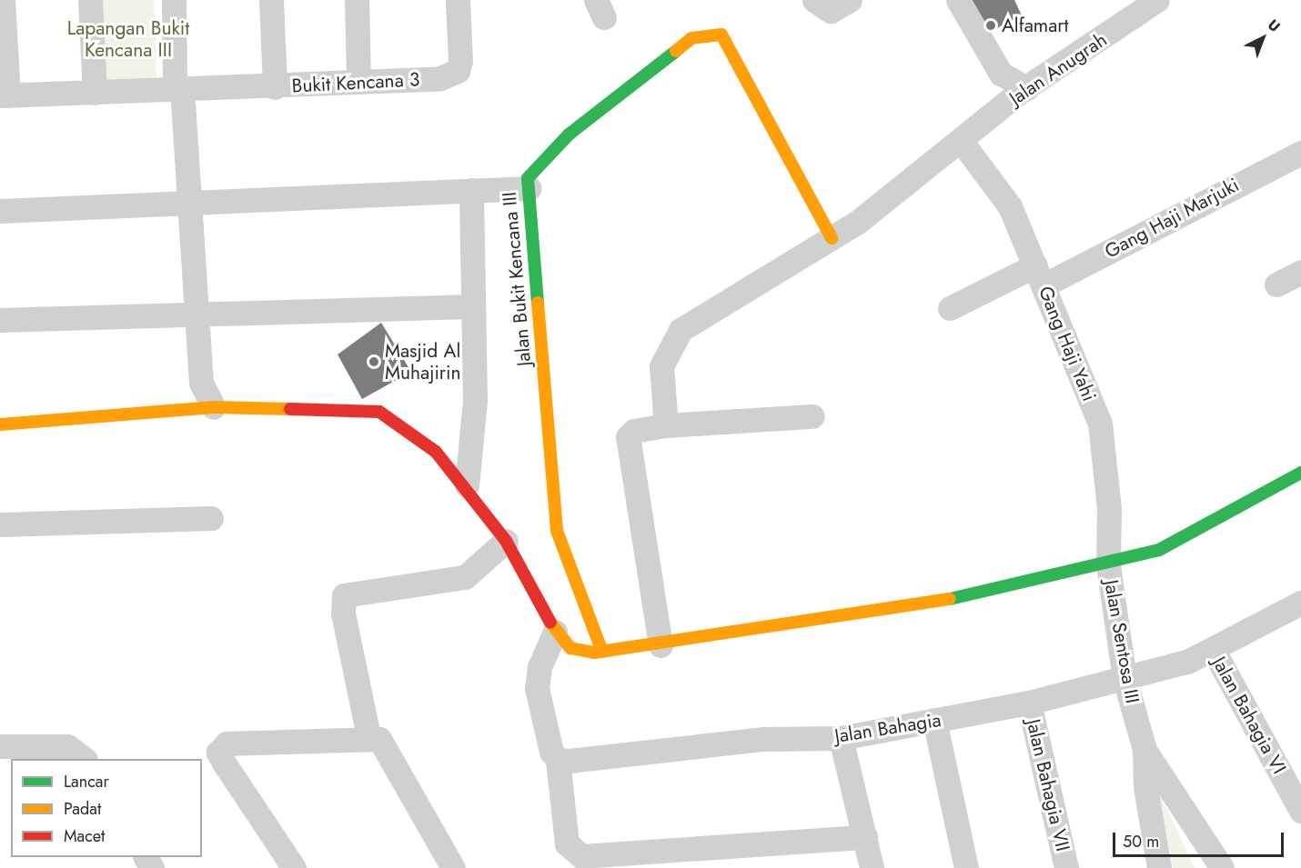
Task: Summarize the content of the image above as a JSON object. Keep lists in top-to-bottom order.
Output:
{
  "streets": {
    "street": [
      "Jalan Anugrah",
      "Bukit Kencana 3",
      "Gang Haji Marjuki",
      "Jalan Bukit Kencana III",
      "Gang Haji Yahi",
      "Jalan Sentosa III",
      "Jalan Bahagia VI",
      "Jalan Bahagia",
      "Jalan Bahagia VII"
    ]
  },
  "crossings": [
    ["Jalan Anugrah", "Jalan Bukit Kencana III"],
    ["Jalan Anugrah", "Gang Haji Yahi"],
    ["Gang Haji Marjuki", "Gang Haji Yahi"],
    ["Gang Haji Yahi", "Jalan Sentosa III"],
    ["Jalan Sentosa III", "Jalan Bahagia"],
    ["Jalan Bahagia VI", "Jalan Bahagia"],
    ["Jalan Bahagia", "Jalan Bahagia VII"]
  ],
  "parks": ["Lapangan Bukit Kencana III"],
  "places": ["Alfamart", "Masjid Al Muhajirin"],
  "legend": ["Lancar", "Padat", "Macet"],
  "scale_bar": "50 m",
  "north": "top right"
}
